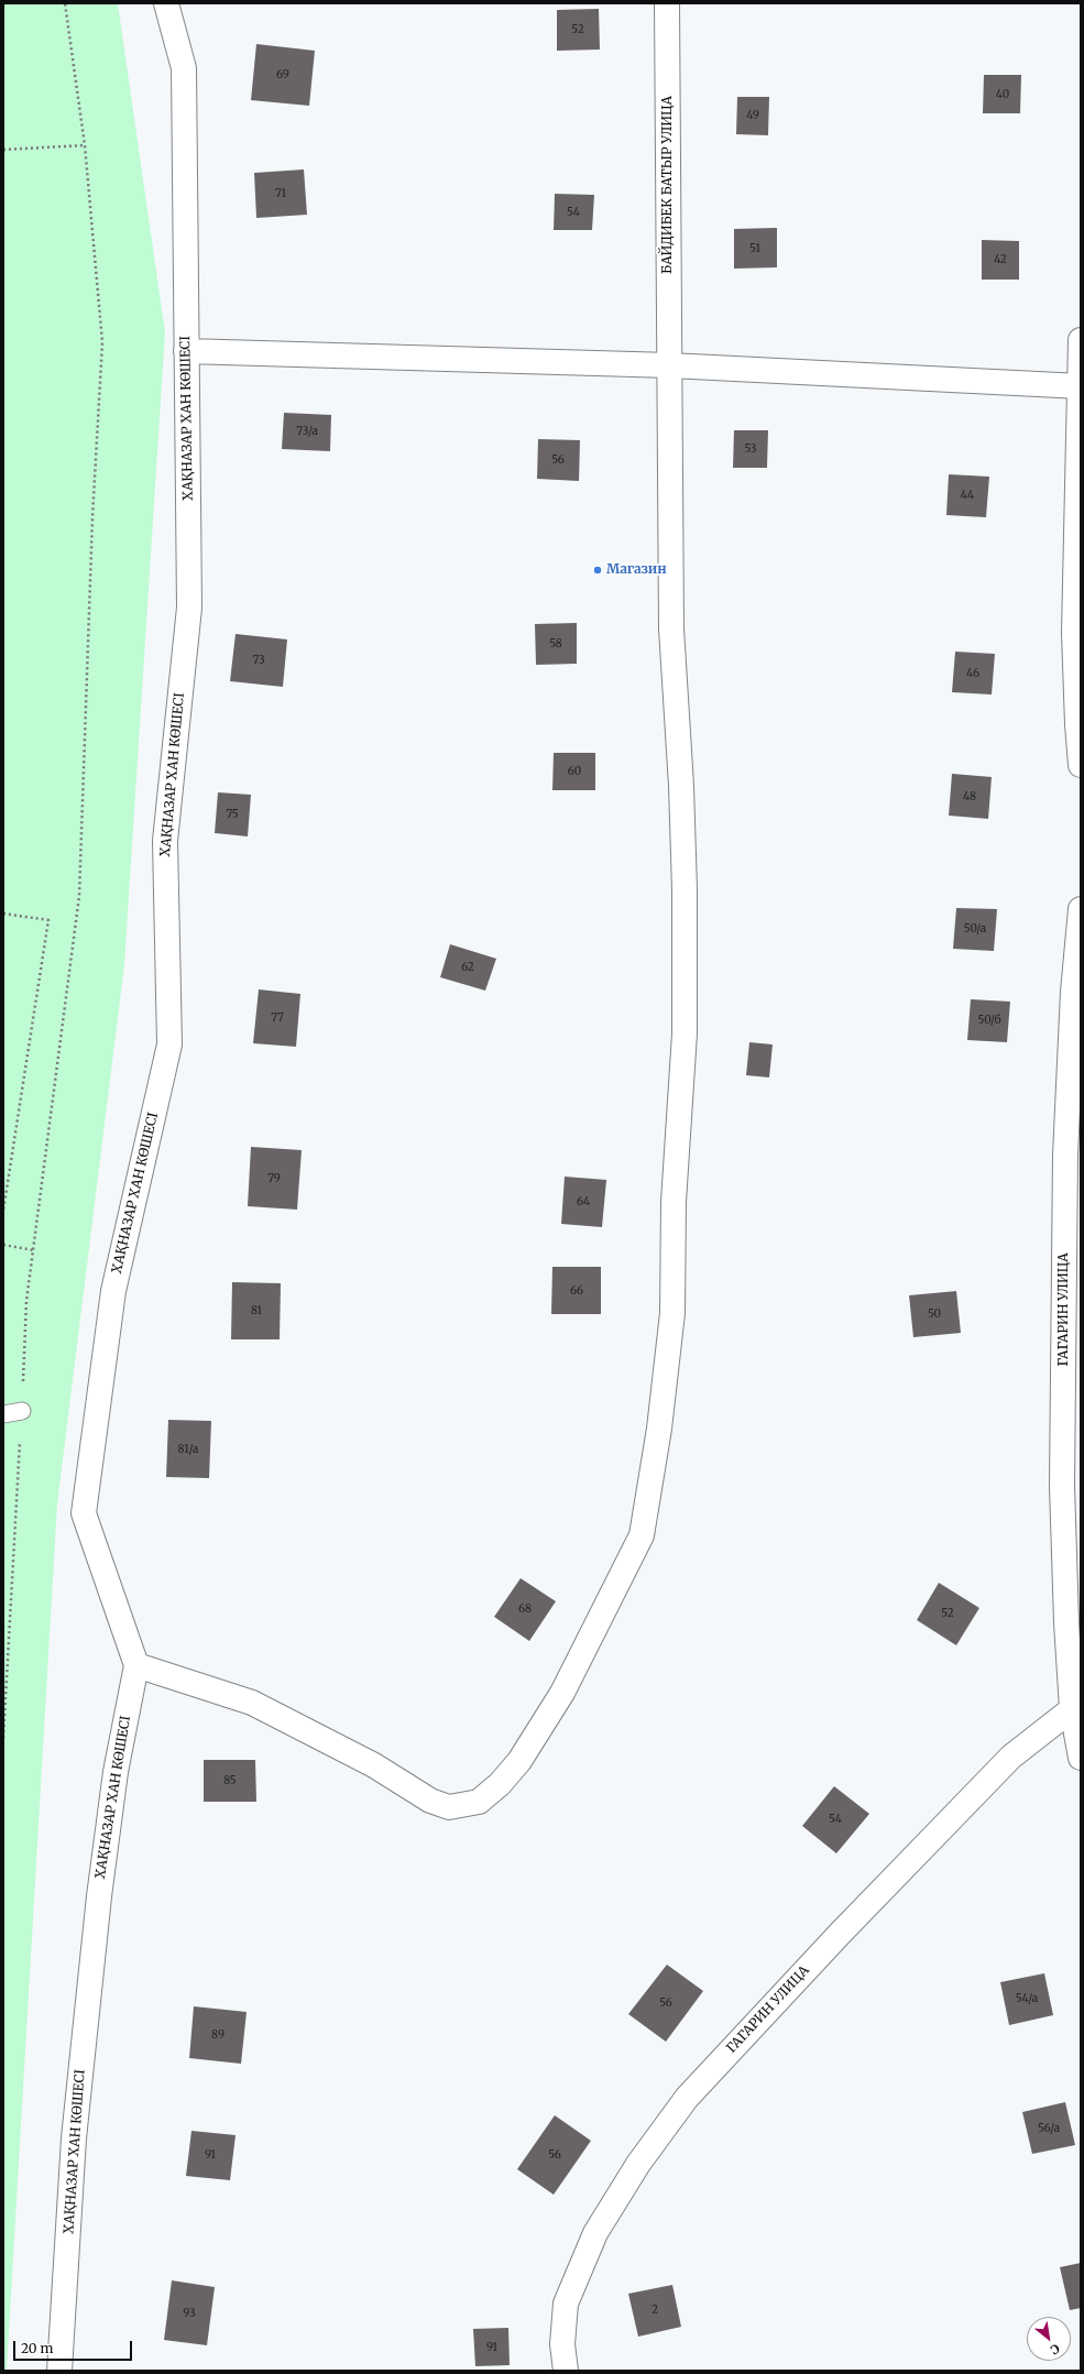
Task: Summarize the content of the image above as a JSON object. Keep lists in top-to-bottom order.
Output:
{
  "streets": {
    "street": ["БАЙДИБЕК БАТЫР УЛИЦА", "ХАҚНАЗАР ХАН КӨШЕСІ", "ГАГАРИН УЛИЦА"]
  },
  "crossings": [
    ["БАЙДИБЕК БАТЫР УЛИЦА", "ХАҚНАЗАР ХАН КӨШЕСІ"]
  ],
  "places": ["Магазин"],
  "house_numbers": [
    "52",
    "69",
    "40",
    "49",
    "71",
    "54",
    "51",
    "42",
    "73/а",
    "53",
    "56",
    "44",
    "58",
    "73",
    "46",
    "60",
    "48",
    "75",
    "50/а",
    "62",
    "77",
    "50/б",
    "79",
    "64",
    "66",
    "81",
    "50",
    "81/а",
    "68",
    "52",
    "85",
    "54",
    "54/а",
    "56",
    "89",
    "56/а",
    "91",
    "56",
    "2",
    "93",
    "91"
  ],
  "scale_bar": "20 m",
  "north": "bottom right"
}
